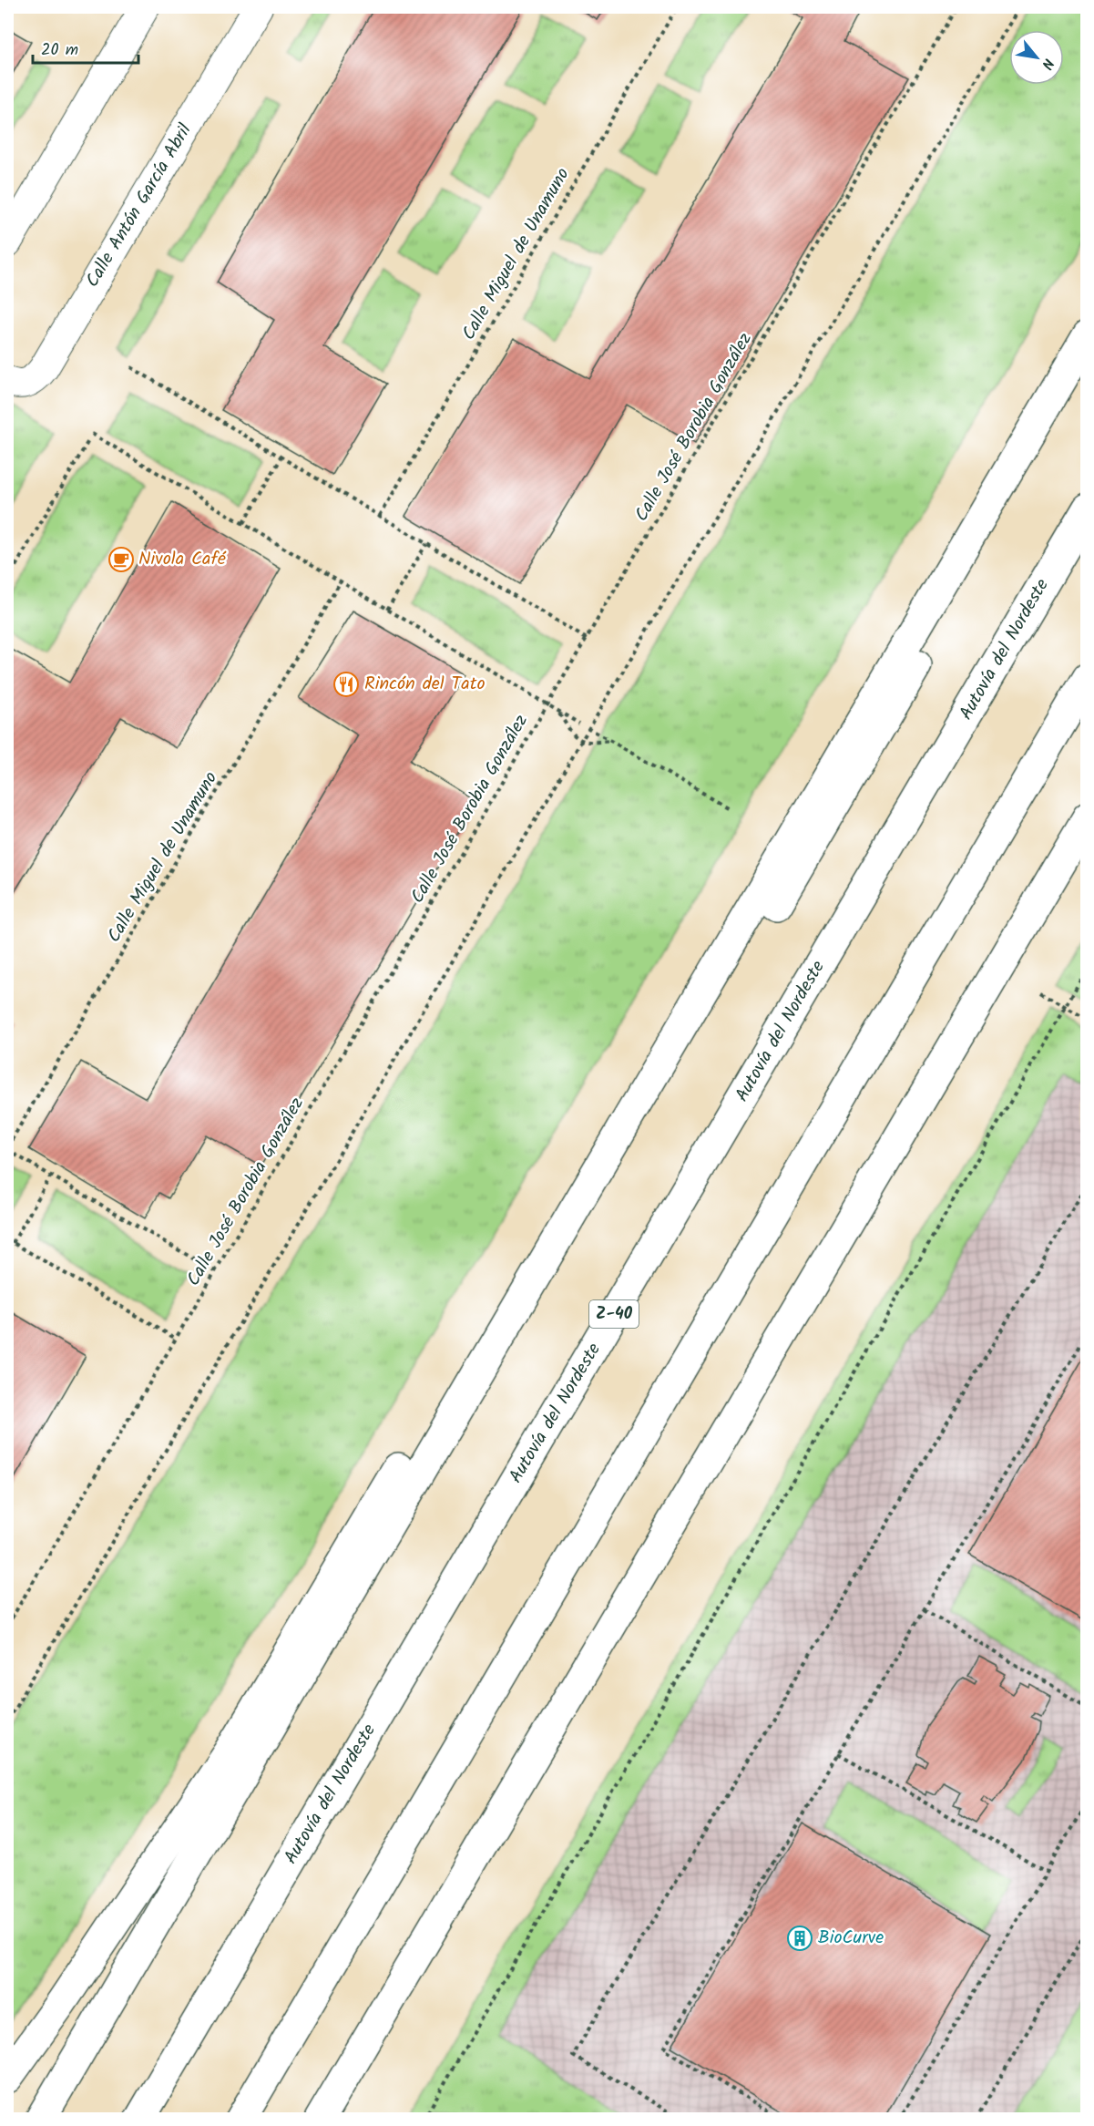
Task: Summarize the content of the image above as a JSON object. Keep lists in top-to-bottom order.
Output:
{
  "streets": {
    "highway": ["Autovía del Nordeste", "Z-40"],
    "street": ["Calle Antón García Abril"],
    "path": ["Calle Miguel de Unamuno", "Calle José Borobia González"]
  },
  "places": {
    "cafe": ["Nivola Café"],
    "restaurant": ["Rincón del Tato"],
    "building": ["BioCurve"]
  },
  "scale_bar": "20 m",
  "north": "bottom right"
}
